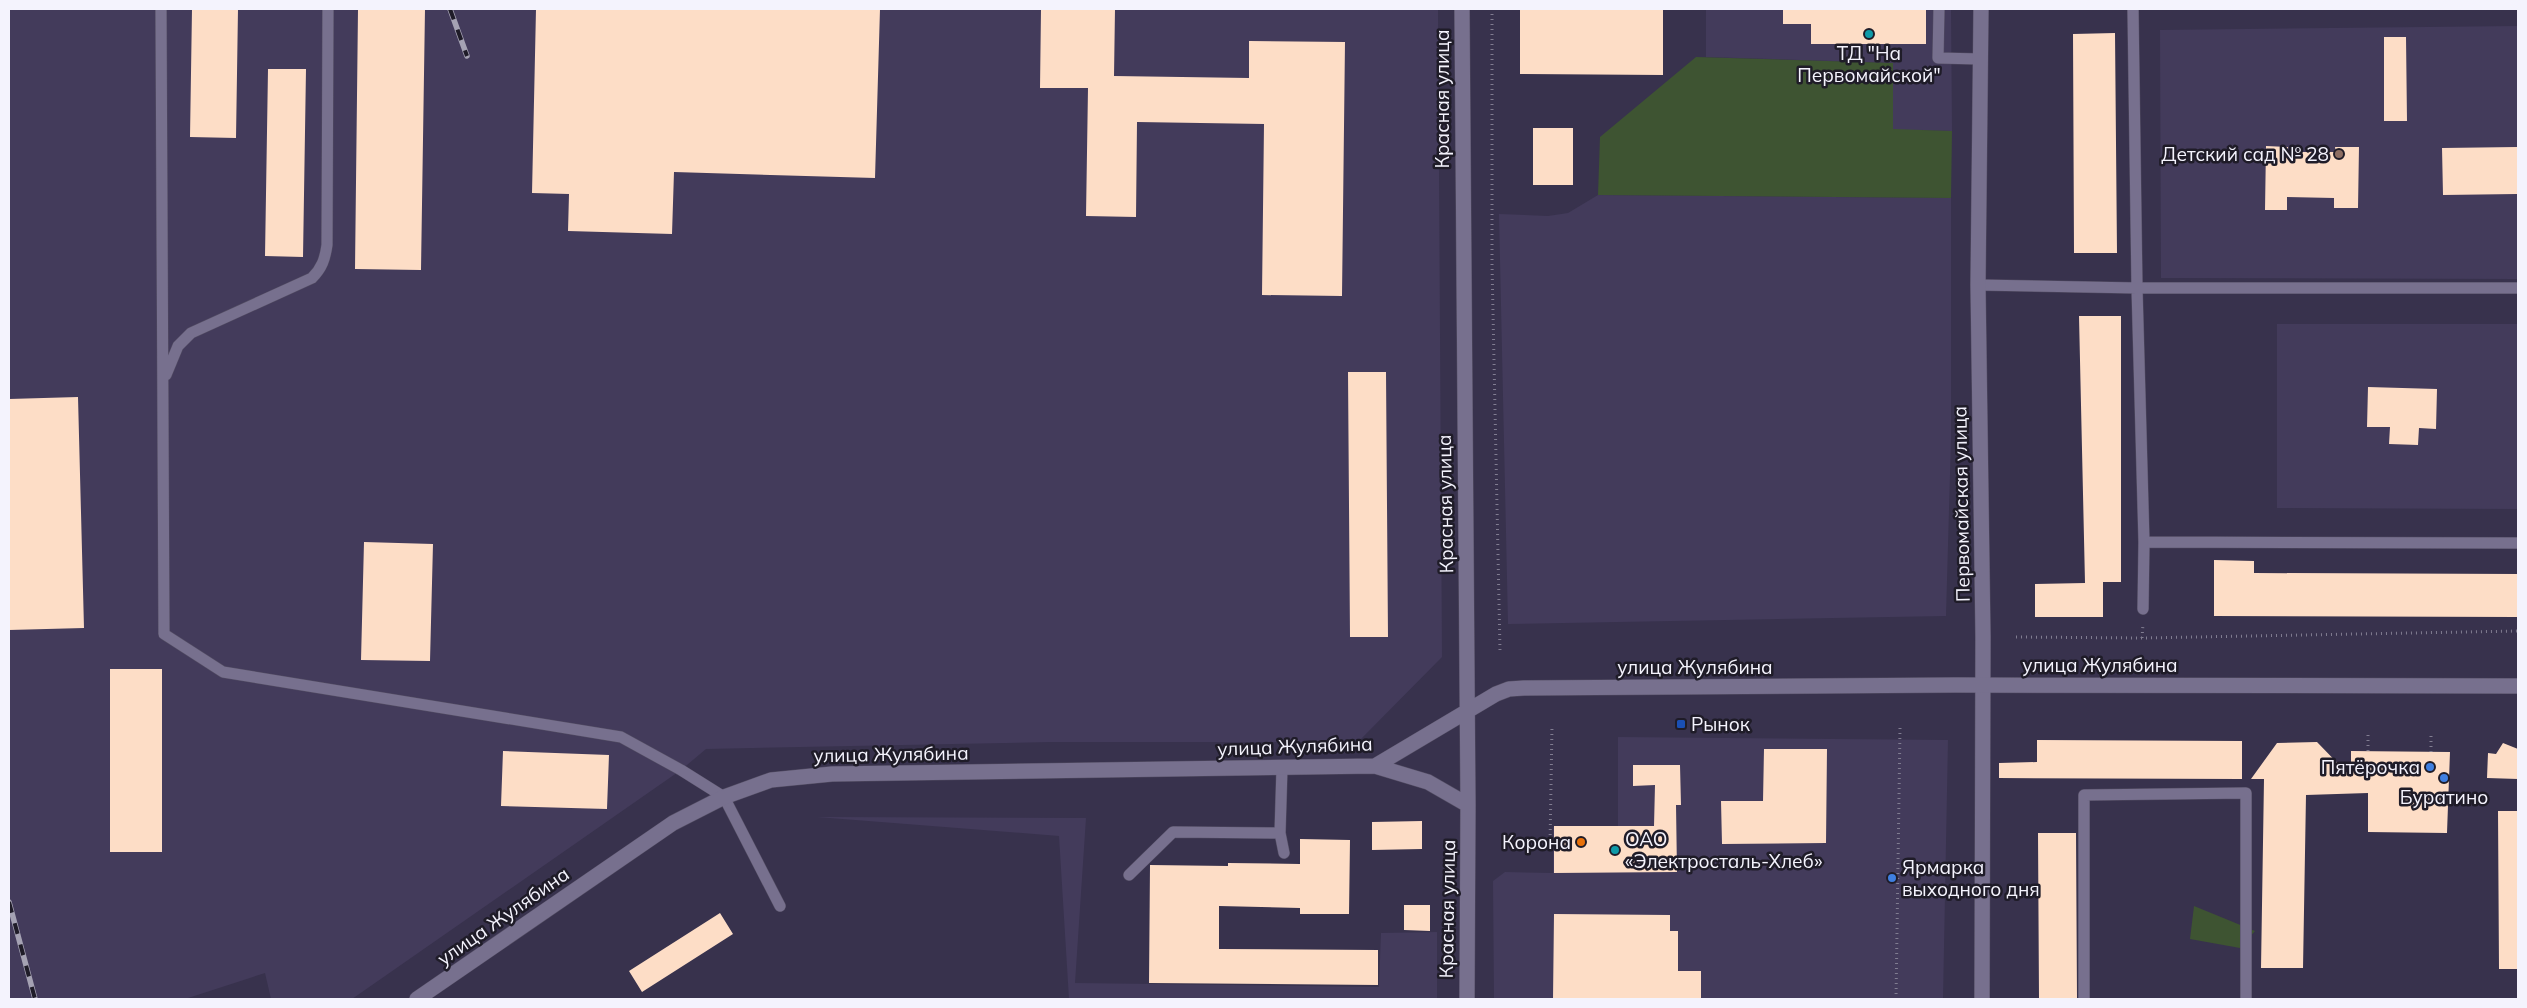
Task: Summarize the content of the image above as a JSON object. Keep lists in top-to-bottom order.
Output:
{
  "streets": {
    "main road": ["Красная улица", "Первомайская улица", "улица Жулябина"]
  },
  "crossings": [
    ["Красная улица", "улица Жулябина"],
    ["Первомайская улица", "улица Жулябина"]
  ],
  "places": {
    "other": [
      "ТД \"На Первомайской\"",
      "Детский сад № 28",
      "Пятёрочка",
      "Буратино",
      "Корона",
      "ОАО «Электросталь-Хлеб»",
      "Ярмарка выходного дня"
    ],
    "transit": ["Рынок"]
  }
}
